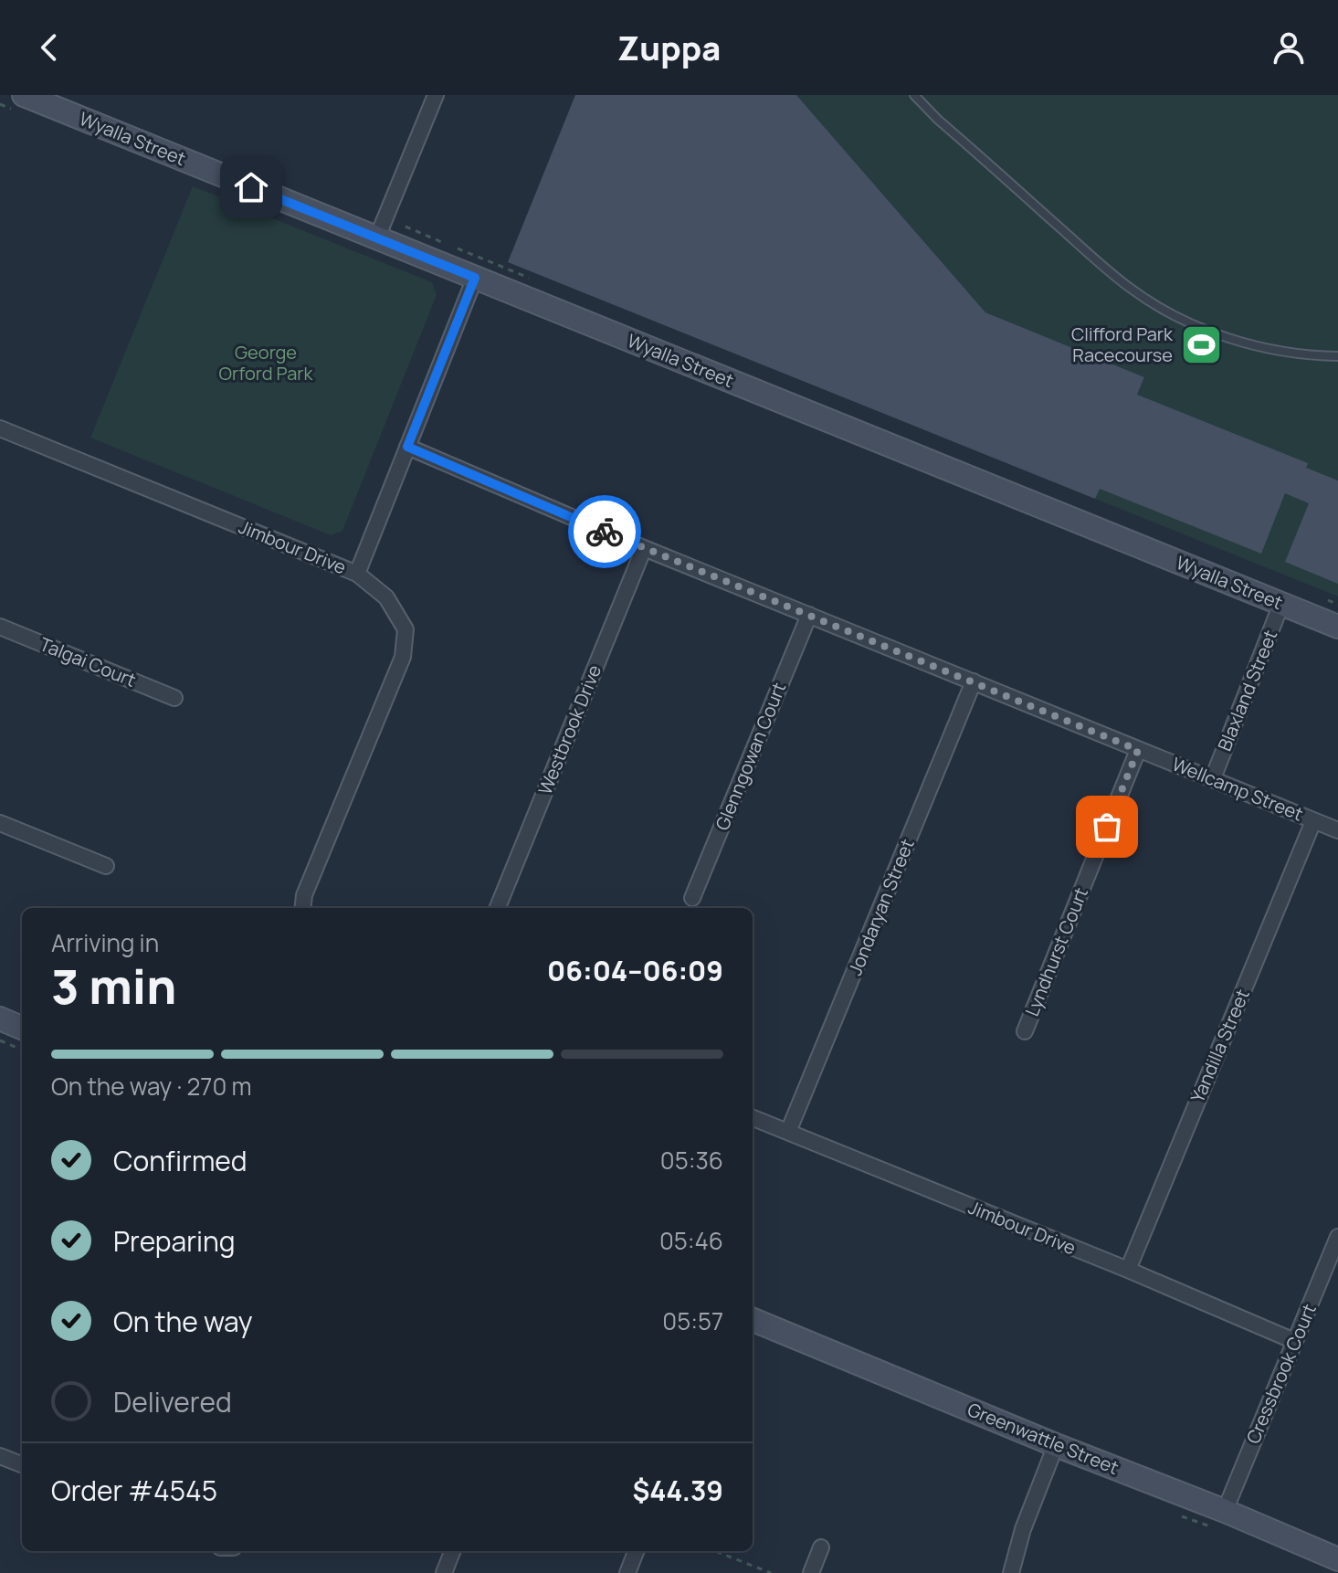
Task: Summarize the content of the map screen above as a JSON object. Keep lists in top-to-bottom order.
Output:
{
  "streets": {
    "street": [
      "Wyalla Street",
      "Jimbour Drive",
      "Talgai Court",
      "Blaxland Street",
      "Westbrook Drive",
      "Glenngowan Court",
      "Wellcamp Street",
      "Jondaryan Street",
      "Lyndhurst Court",
      "Yandilla Street",
      "Cressbrook Court",
      "Greenwattle Street"
    ]
  },
  "crossings": [
    ["Wyalla Street", "Blaxland Street"],
    ["Jimbour Drive", "Jondaryan Street"],
    ["Jimbour Drive", "Yandilla Street"],
    ["Jimbour Drive", "Cressbrook Court"],
    ["Blaxland Street", "Wellcamp Street"],
    ["Westbrook Drive", "Wellcamp Street"],
    ["Glenngowan Court", "Wellcamp Street"],
    ["Wellcamp Street", "Jondaryan Street"],
    ["Wellcamp Street", "Lyndhurst Court"],
    ["Wellcamp Street", "Yandilla Street"],
    ["Cressbrook Court", "Greenwattle Street"]
  ],
  "parks": ["George Orford Park"],
  "places": {
    "sports": ["Clifford Park Racecourse"]
  },
  "page": {
    "header": "Zuppa",
    "heading": ["3 min", "Arriving in", "06:04–06:09"],
    "panel": ["Order #4545", "$44.39"],
    "bar": "On the way · 270 m",
    "list": [
      ["Confirmed", "05:36"],
      ["Preparing", "05:46"],
      ["On the way", "05:57"],
      "Delivered"
    ]
  }
}
